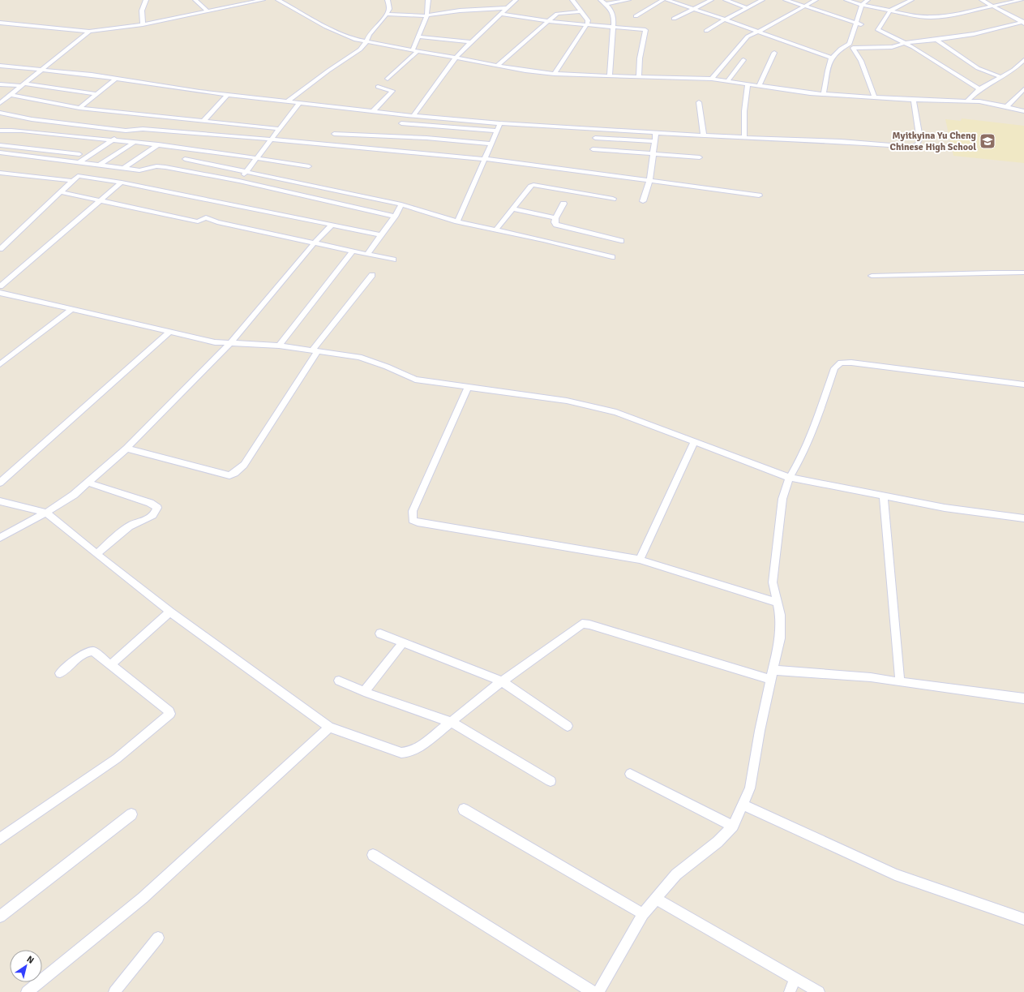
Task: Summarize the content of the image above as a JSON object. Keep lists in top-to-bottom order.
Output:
{
  "places": {
    "school or university": ["Myitkyina Yu Cheng Chinese High School"]
  },
  "north": "top right"
}
